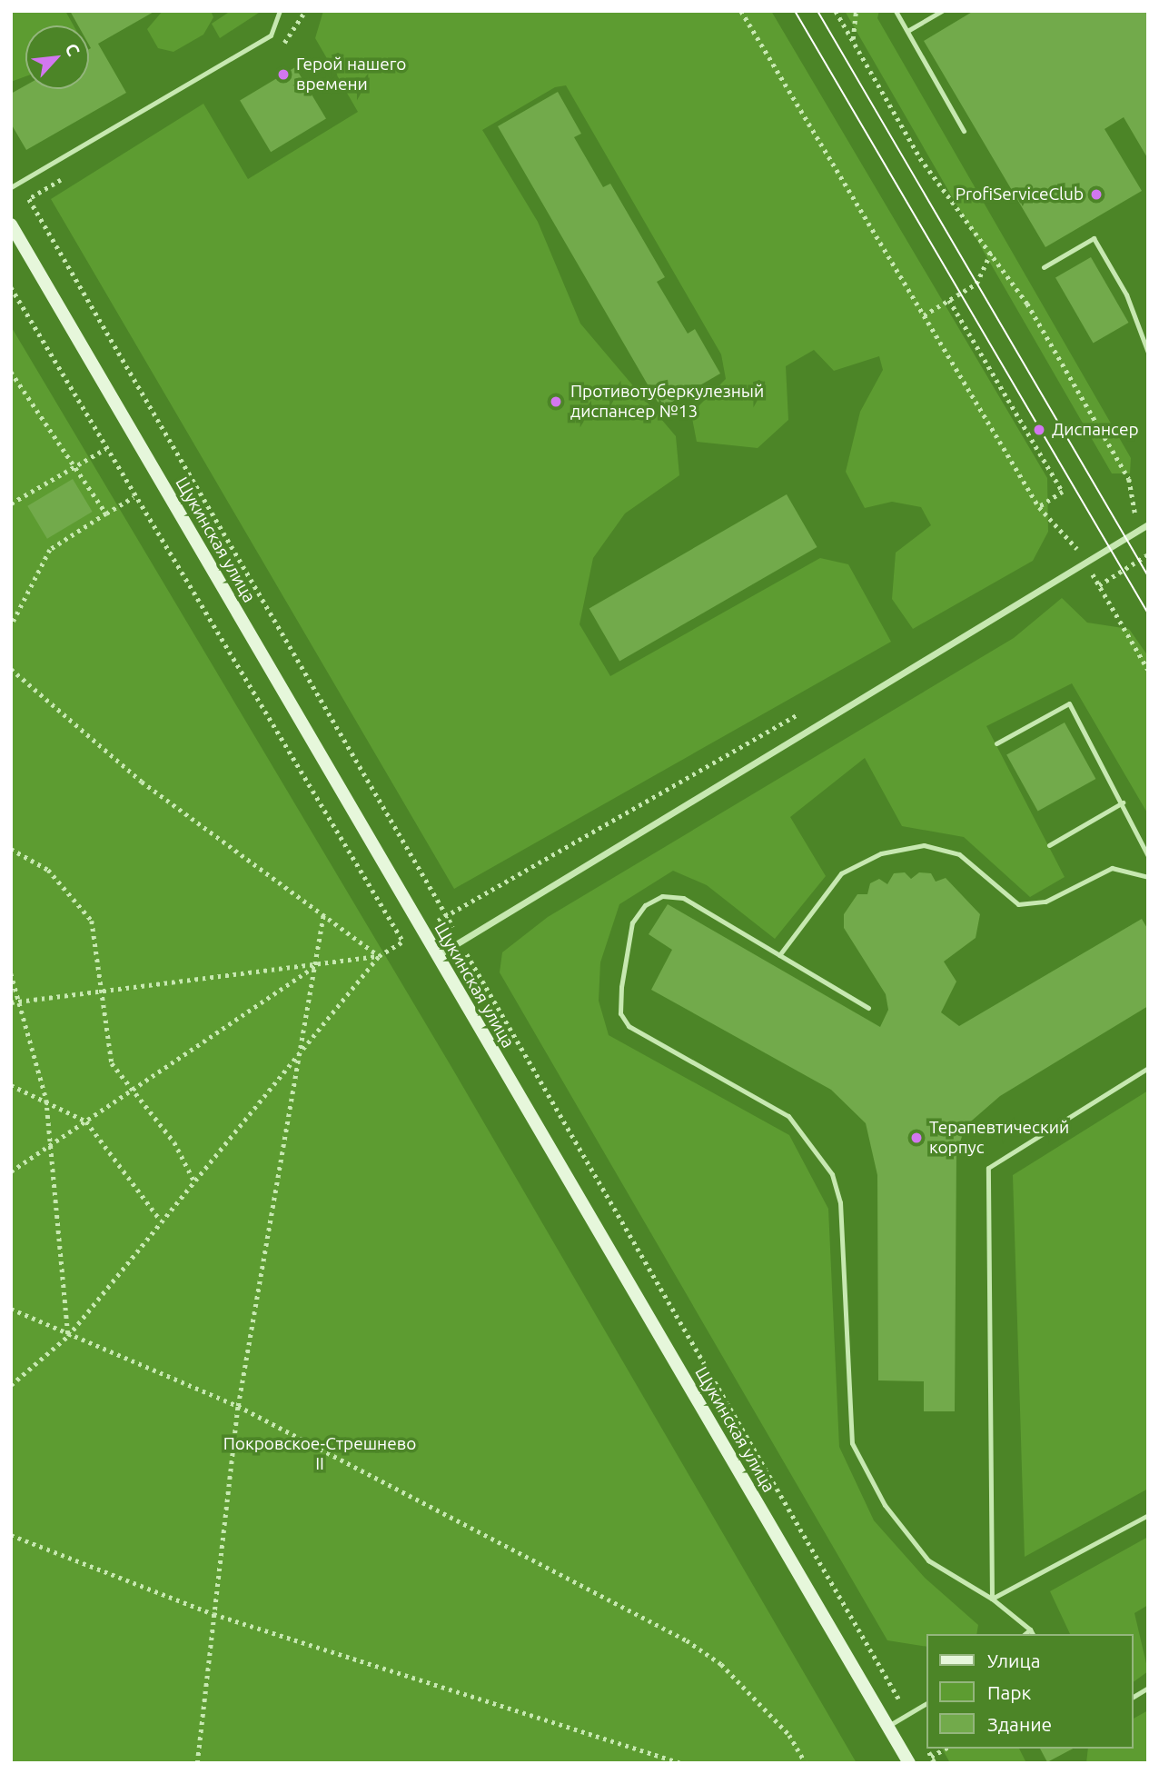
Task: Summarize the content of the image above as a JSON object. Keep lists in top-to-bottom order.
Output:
{
  "streets": {
    "main road": ["Щукинская улица"]
  },
  "parks": ["Покровское-Стрешнево II"],
  "places": [
    "Герой нашего времени",
    "ProfiServiceClub",
    "Противотуберкулезный диспансер №13",
    "Диспансер",
    "Терапевтический корпус"
  ],
  "legend": ["Улица", "Парк", "Здание"],
  "north": "top right"
}
